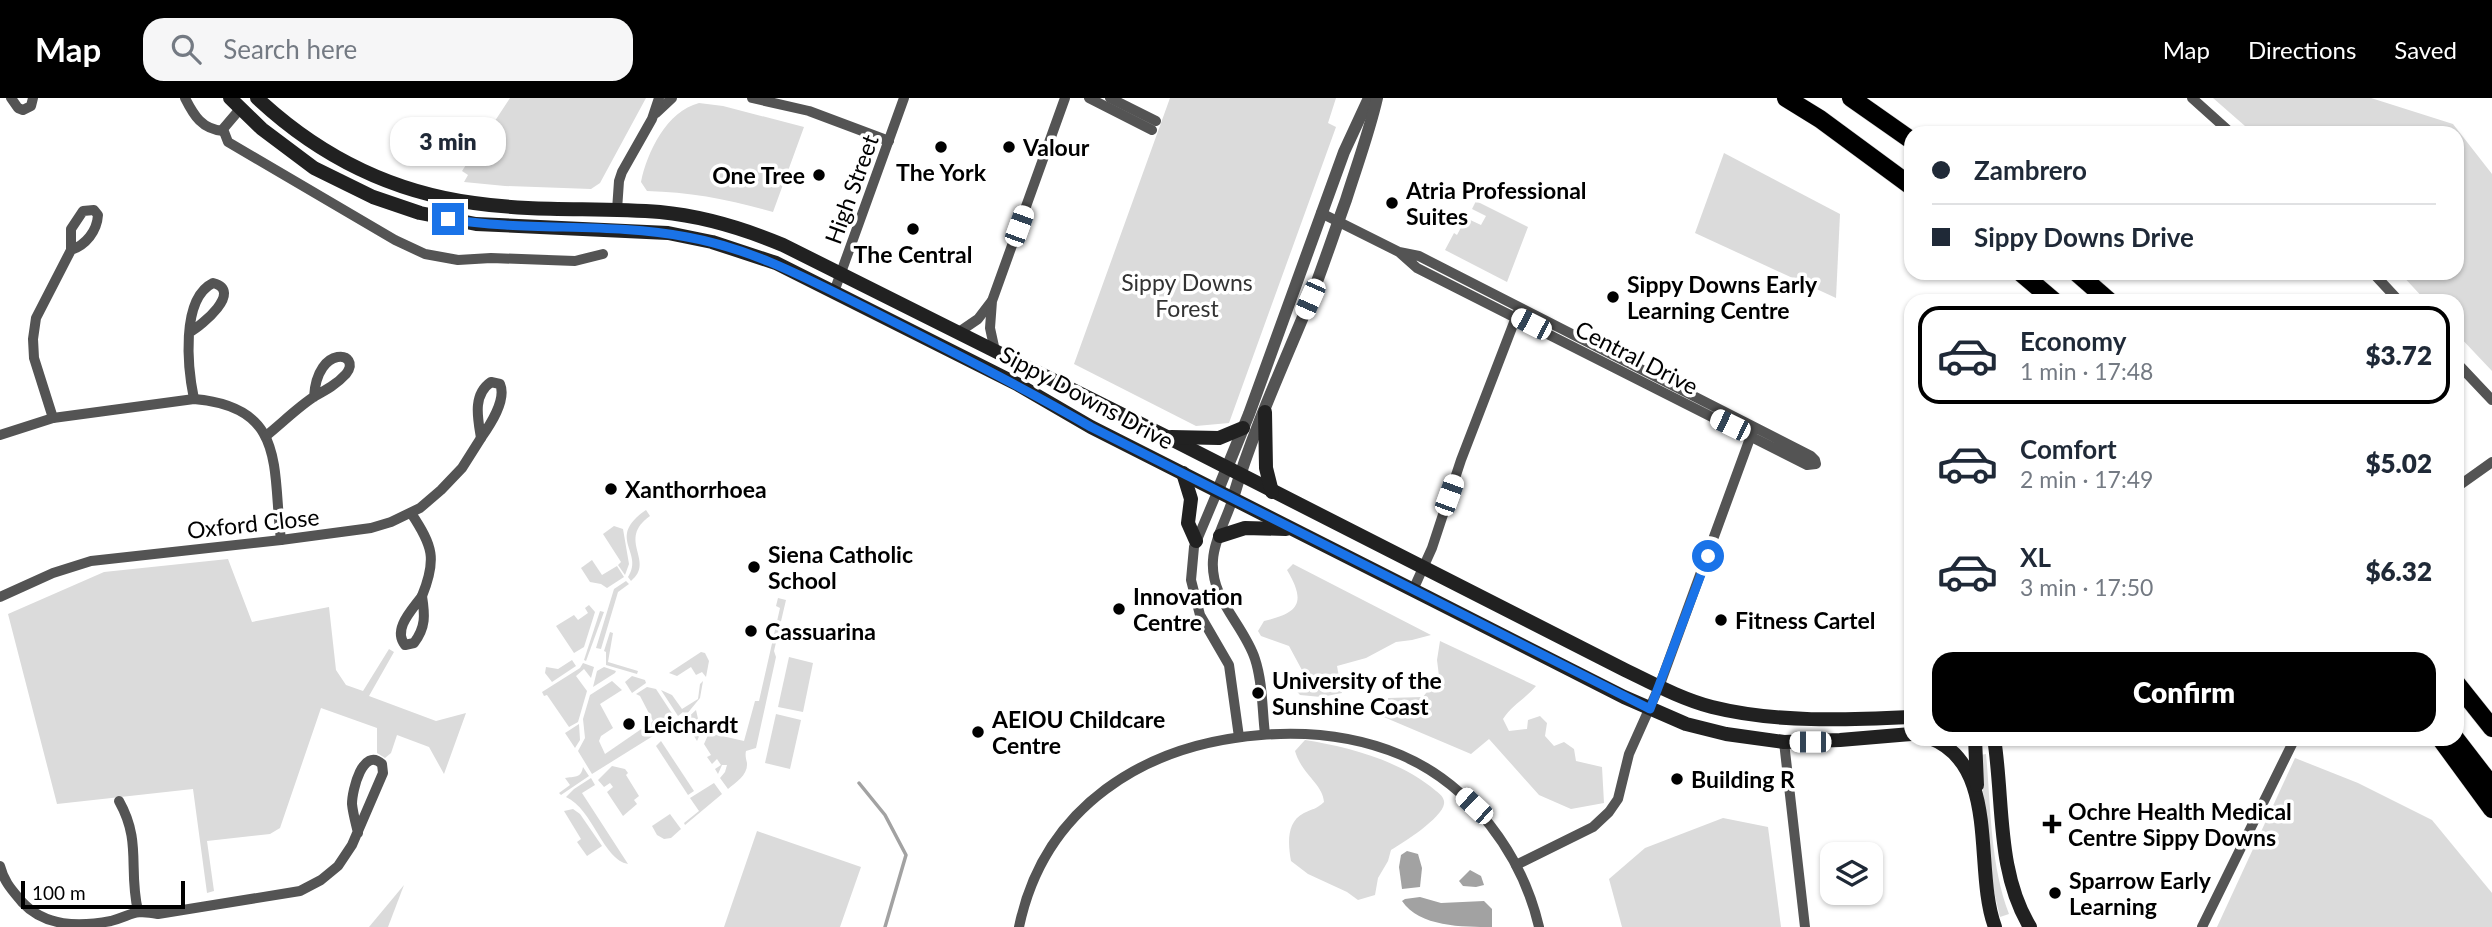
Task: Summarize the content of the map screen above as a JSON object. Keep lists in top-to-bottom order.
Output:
{
  "streets": {
    "main road": ["Sippy Downs Drive"],
    "street": ["High Street", "Central Drive", "Oxford Close"]
  },
  "crossings": [
    ["High Street", "Sippy Downs Drive"]
  ],
  "parks": ["Sippy Downs Forest"],
  "places": {
    "other": [
      "The York",
      "Valour",
      "One Tree",
      "Atria Professional Suites",
      "The Central",
      "Sippy Downs Early Learning Centre",
      "Xanthorrhoea",
      "Siena Catholic School",
      "Innovation Centre",
      "Fitness Cartel",
      "Cassuarina",
      "University of the Sunshine Coast",
      "Leichardt",
      "AEIOU Childcare Centre",
      "Building R",
      "Sparrow Early Learning"
    ],
    "health": ["Ochre Health Medical Centre Sippy Downs"]
  },
  "scale_bar": "100 m",
  "page": {
    "header": "Map",
    "search": "Search here",
    "nav": ["Map", "Directions", "Saved"],
    "bubble": "3 min",
    "banner": ["Zambrero", "Sippy Downs Drive"],
    "list": [
      {
        "name": "Economy",
        "note": "1 min · 17:48",
        "value": "$3.72"
      },
      {
        "name": "Comfort",
        "note": "2 min · 17:49",
        "value": "$5.02"
      },
      {
        "name": "XL",
        "note": "3 min · 17:50",
        "value": "$6.32"
      }
    ],
    "buttons": "Confirm",
    "scale": "100 m"
  }
}
